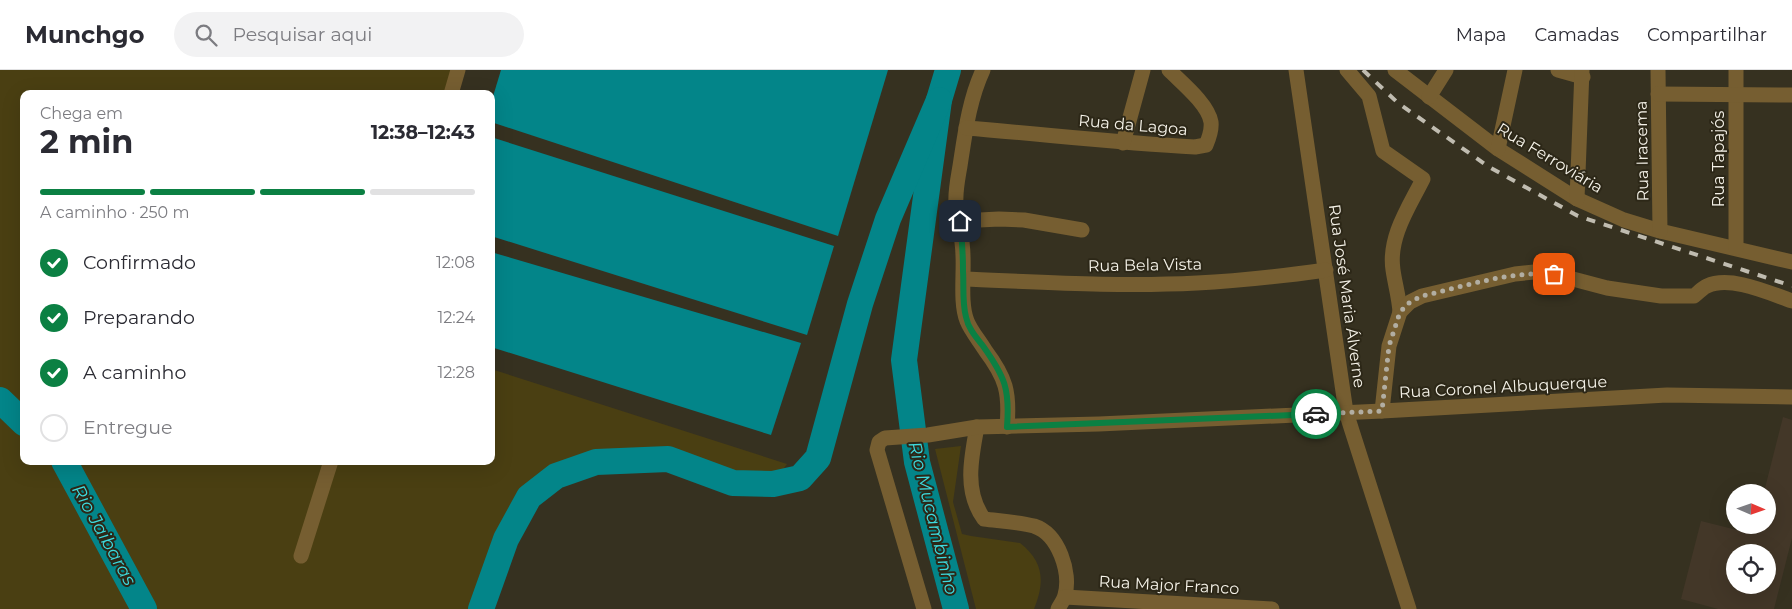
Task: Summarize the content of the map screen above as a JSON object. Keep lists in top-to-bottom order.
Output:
{
  "streets": {
    "street": [
      "Rua da Lagoa",
      "Rua Iracema",
      "Rua Ferroviária",
      "Rua Tapajós",
      "Rua Bela Vista",
      "Rua José Maria Álverne",
      "Rua Coronel Albuquerque",
      "Rua Major Franco"
    ]
  },
  "crossings": [
    ["Rua Iracema", "Rua Ferroviária"],
    ["Rua Ferroviária", "Rua Tapajós"],
    ["Rua Bela Vista", "Rua José Maria Álverne"],
    ["Rua José Maria Álverne", "Rua Coronel Albuquerque"]
  ],
  "water": ["Rio Mucambinho", "Rio Jaibaras"],
  "north": "right",
  "page": {
    "header": "Munchgo",
    "search": "Pesquisar aqui",
    "nav": ["Mapa", "Camadas", "Compartilhar"],
    "heading": ["2 min", "Chega em", "12:38–12:43"],
    "bar": "A caminho · 250 m",
    "list": [
      ["Confirmado", "12:08"],
      ["Preparando", "12:24"],
      ["A caminho", "12:28"],
      "Entregue"
    ]
  }
}
